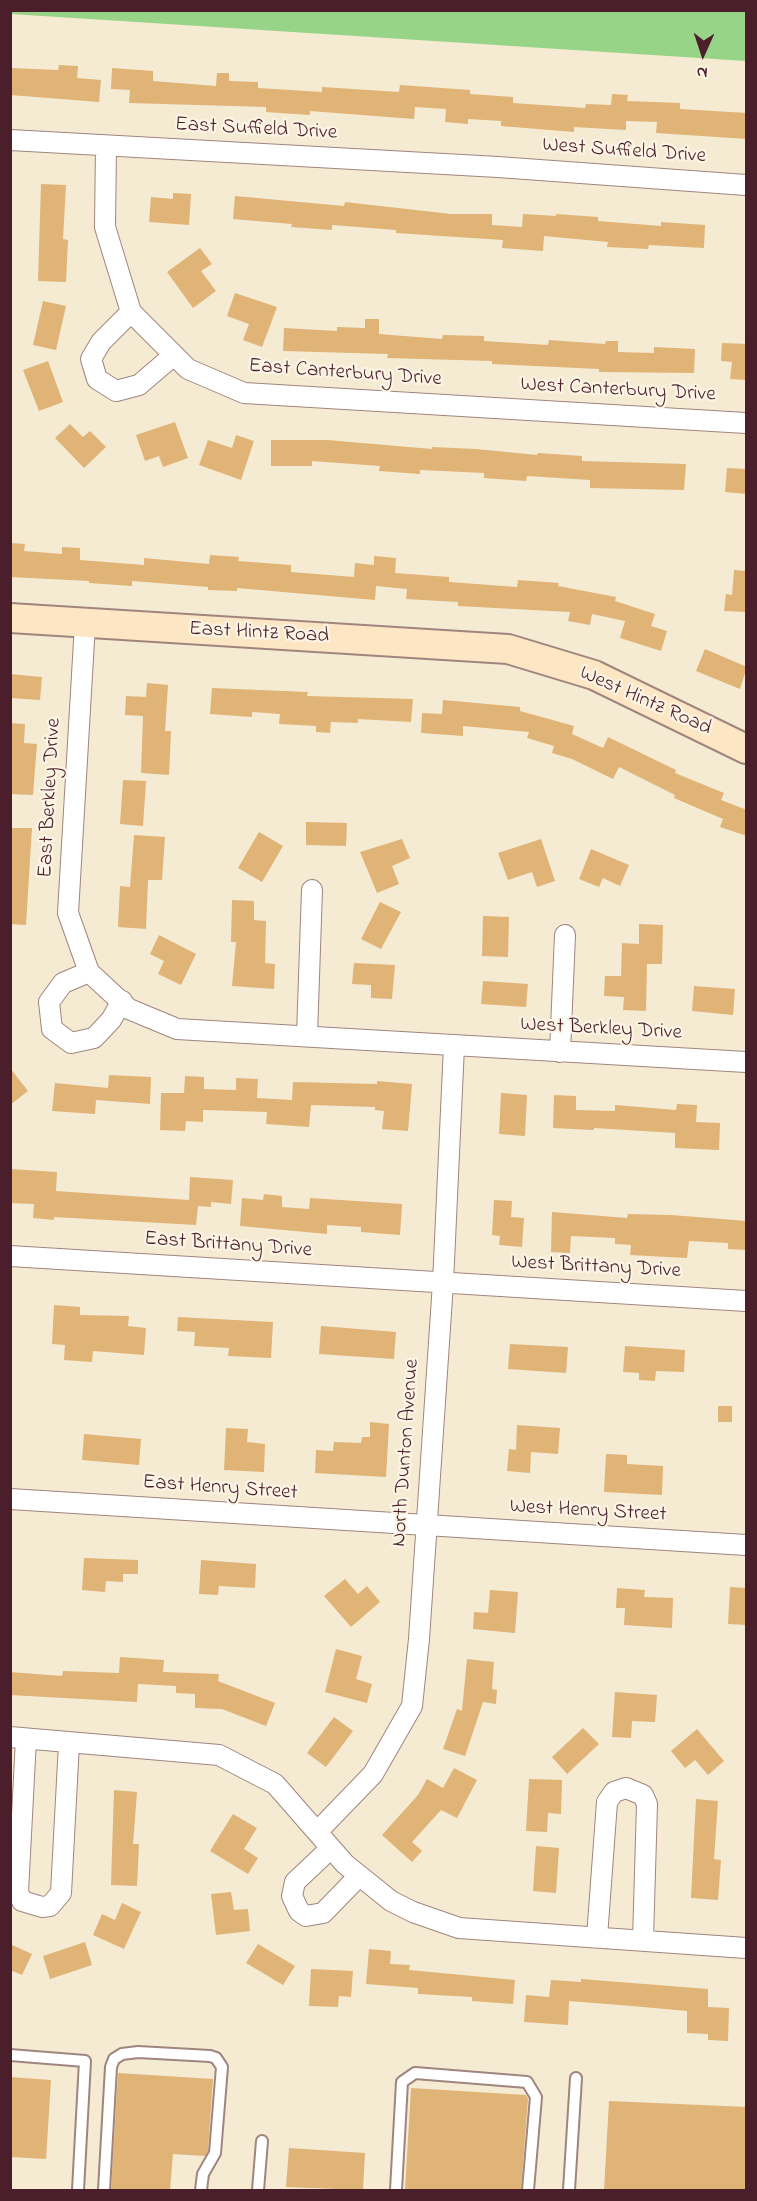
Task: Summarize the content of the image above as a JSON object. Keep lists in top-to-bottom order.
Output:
{
  "streets": {
    "street": [
      "East Suffield Drive",
      "West Suffield Drive",
      "East Canterbury Drive",
      "West Canterbury Drive",
      "East Hintz Road",
      "West Hintz Road",
      "East Berkley Drive",
      "West Berkley Drive",
      "East Brittany Drive",
      "West Brittany Drive",
      "North Dunton Avenue",
      "East Henry Street",
      "West Henry Street"
    ]
  },
  "crossings": [
    ["East Suffield Drive", "West Suffield Drive"],
    ["East Suffield Drive", "East Canterbury Drive"],
    ["East Canterbury Drive", "West Canterbury Drive"],
    ["East Hintz Road", "West Hintz Road"],
    ["East Hintz Road", "East Berkley Drive"],
    ["East Berkley Drive", "West Berkley Drive"],
    ["East Berkley Drive", "North Dunton Avenue"],
    ["West Berkley Drive", "North Dunton Avenue"],
    ["East Brittany Drive", "West Brittany Drive"],
    ["East Brittany Drive", "North Dunton Avenue"],
    ["West Brittany Drive", "North Dunton Avenue"],
    ["North Dunton Avenue", "East Henry Street"],
    ["North Dunton Avenue", "West Henry Street"],
    ["East Henry Street", "West Henry Street"]
  ],
  "north": "bottom"
}
